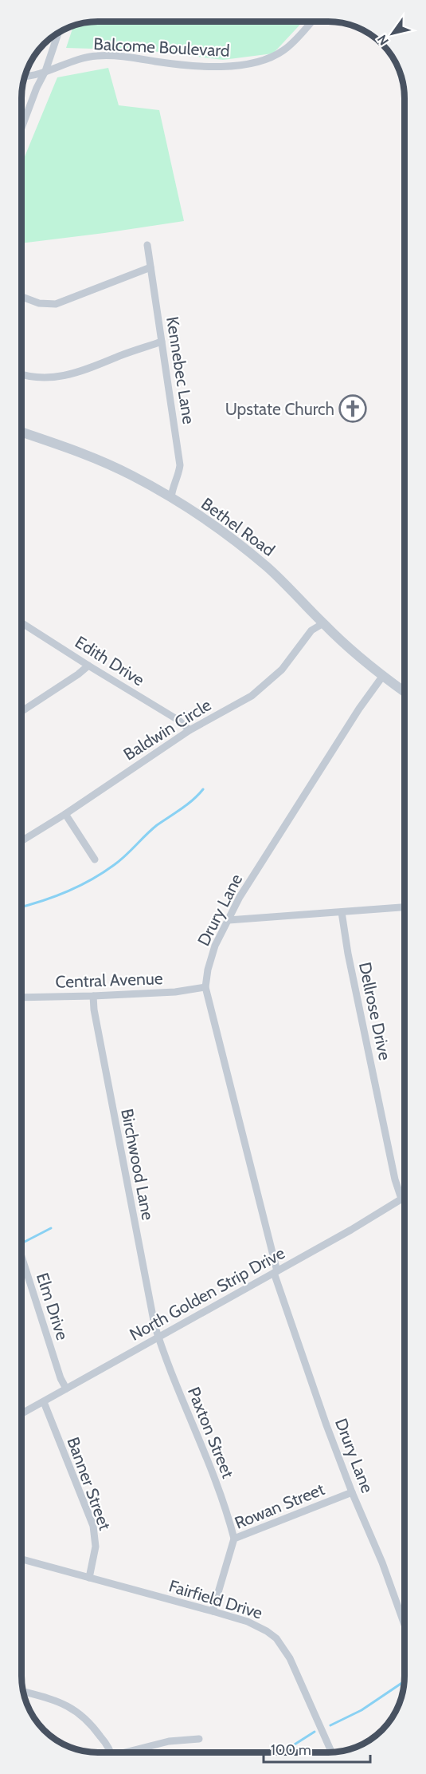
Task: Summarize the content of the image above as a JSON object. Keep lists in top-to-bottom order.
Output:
{
  "streets": {
    "street": [
      "Balcome Boulevard",
      "Kennebec Lane",
      "Bethel Road",
      "Edith Drive",
      "Baldwin Circle",
      "Drury Lane",
      "Central Avenue",
      "Dellrose Drive",
      "Birchwood Lane",
      "North Golden Strip Drive",
      "Elm Drive",
      "Paxton Street",
      "Banner Street",
      "Rowan Street",
      "Fairfield Drive"
    ]
  },
  "crossings": [
    ["Kennebec Lane", "Bethel Road"],
    ["Bethel Road", "Baldwin Circle"],
    ["Bethel Road", "Drury Lane"],
    ["Edith Drive", "Baldwin Circle"],
    ["Drury Lane", "Central Avenue"],
    ["Drury Lane", "North Golden Strip Drive"],
    ["Drury Lane", "Rowan Street"],
    ["Central Avenue", "Birchwood Lane"],
    ["Dellrose Drive", "North Golden Strip Drive"],
    ["Birchwood Lane", "North Golden Strip Drive"],
    ["Birchwood Lane", "Paxton Street"],
    ["North Golden Strip Drive", "Elm Drive"],
    ["North Golden Strip Drive", "Paxton Street"],
    ["North Golden Strip Drive", "Banner Street"],
    ["Paxton Street", "Rowan Street"],
    ["Banner Street", "Fairfield Drive"],
    ["Rowan Street", "Fairfield Drive"]
  ],
  "places": {
    "church": ["Upstate Church"]
  },
  "scale_bar": "100 m",
  "north": "bottom left"
}
